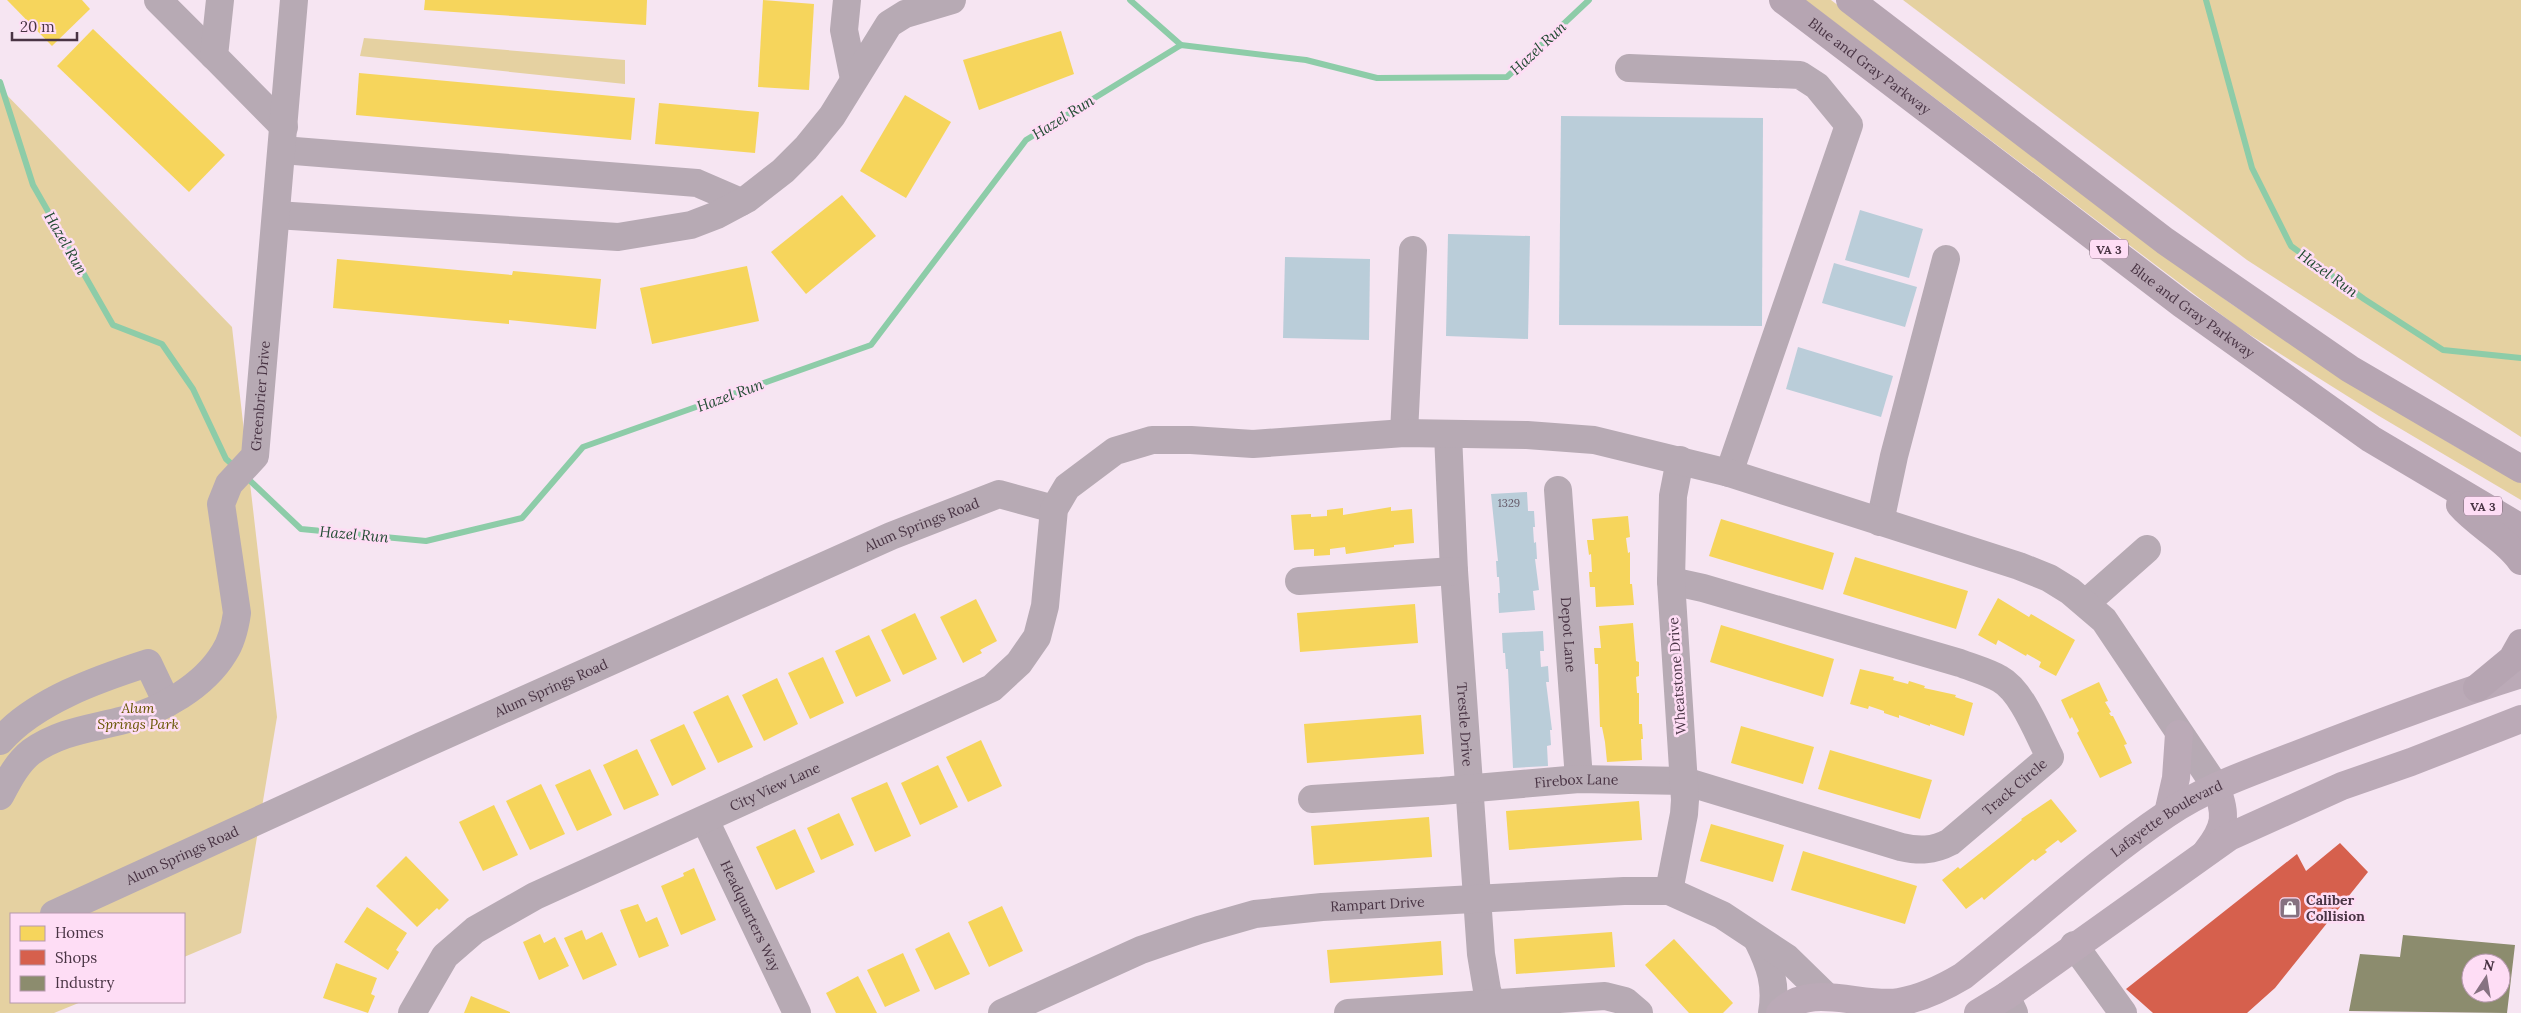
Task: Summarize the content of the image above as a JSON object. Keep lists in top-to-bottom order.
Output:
{
  "streets": {
    "highway": ["Blue and Gray Parkway", "VA 3"],
    "main road": ["Lafayette Boulevard"],
    "street": [
      "Greenbrier Drive",
      "Alum Springs Road",
      "Depot Lane",
      "Wheatstone Drive",
      "Trestle Drive",
      "Firebox Lane",
      "Track Circle",
      "City View Lane",
      "Rampart Drive",
      "Headquarters Way"
    ]
  },
  "crossings": [
    ["Alum Springs Road", "City View Lane"],
    ["Depot Lane", "Firebox Lane"],
    ["Wheatstone Drive", "Firebox Lane"],
    ["Wheatstone Drive", "Track Circle"],
    ["Wheatstone Drive", "Rampart Drive"],
    ["Trestle Drive", "Firebox Lane"],
    ["Trestle Drive", "Rampart Drive"],
    ["Firebox Lane", "Track Circle"],
    ["City View Lane", "Headquarters Way"],
    ["Lafayette Boulevard", "Rampart Drive"]
  ],
  "water": ["Hazel Run"],
  "parks": ["Alum Springs Park"],
  "places": {
    "shop": ["Caliber Collision"]
  },
  "house_numbers": ["1329"],
  "legend": ["Homes", "Shops", "Industry"],
  "scale_bar": "20 m",
  "north": "top"
}
